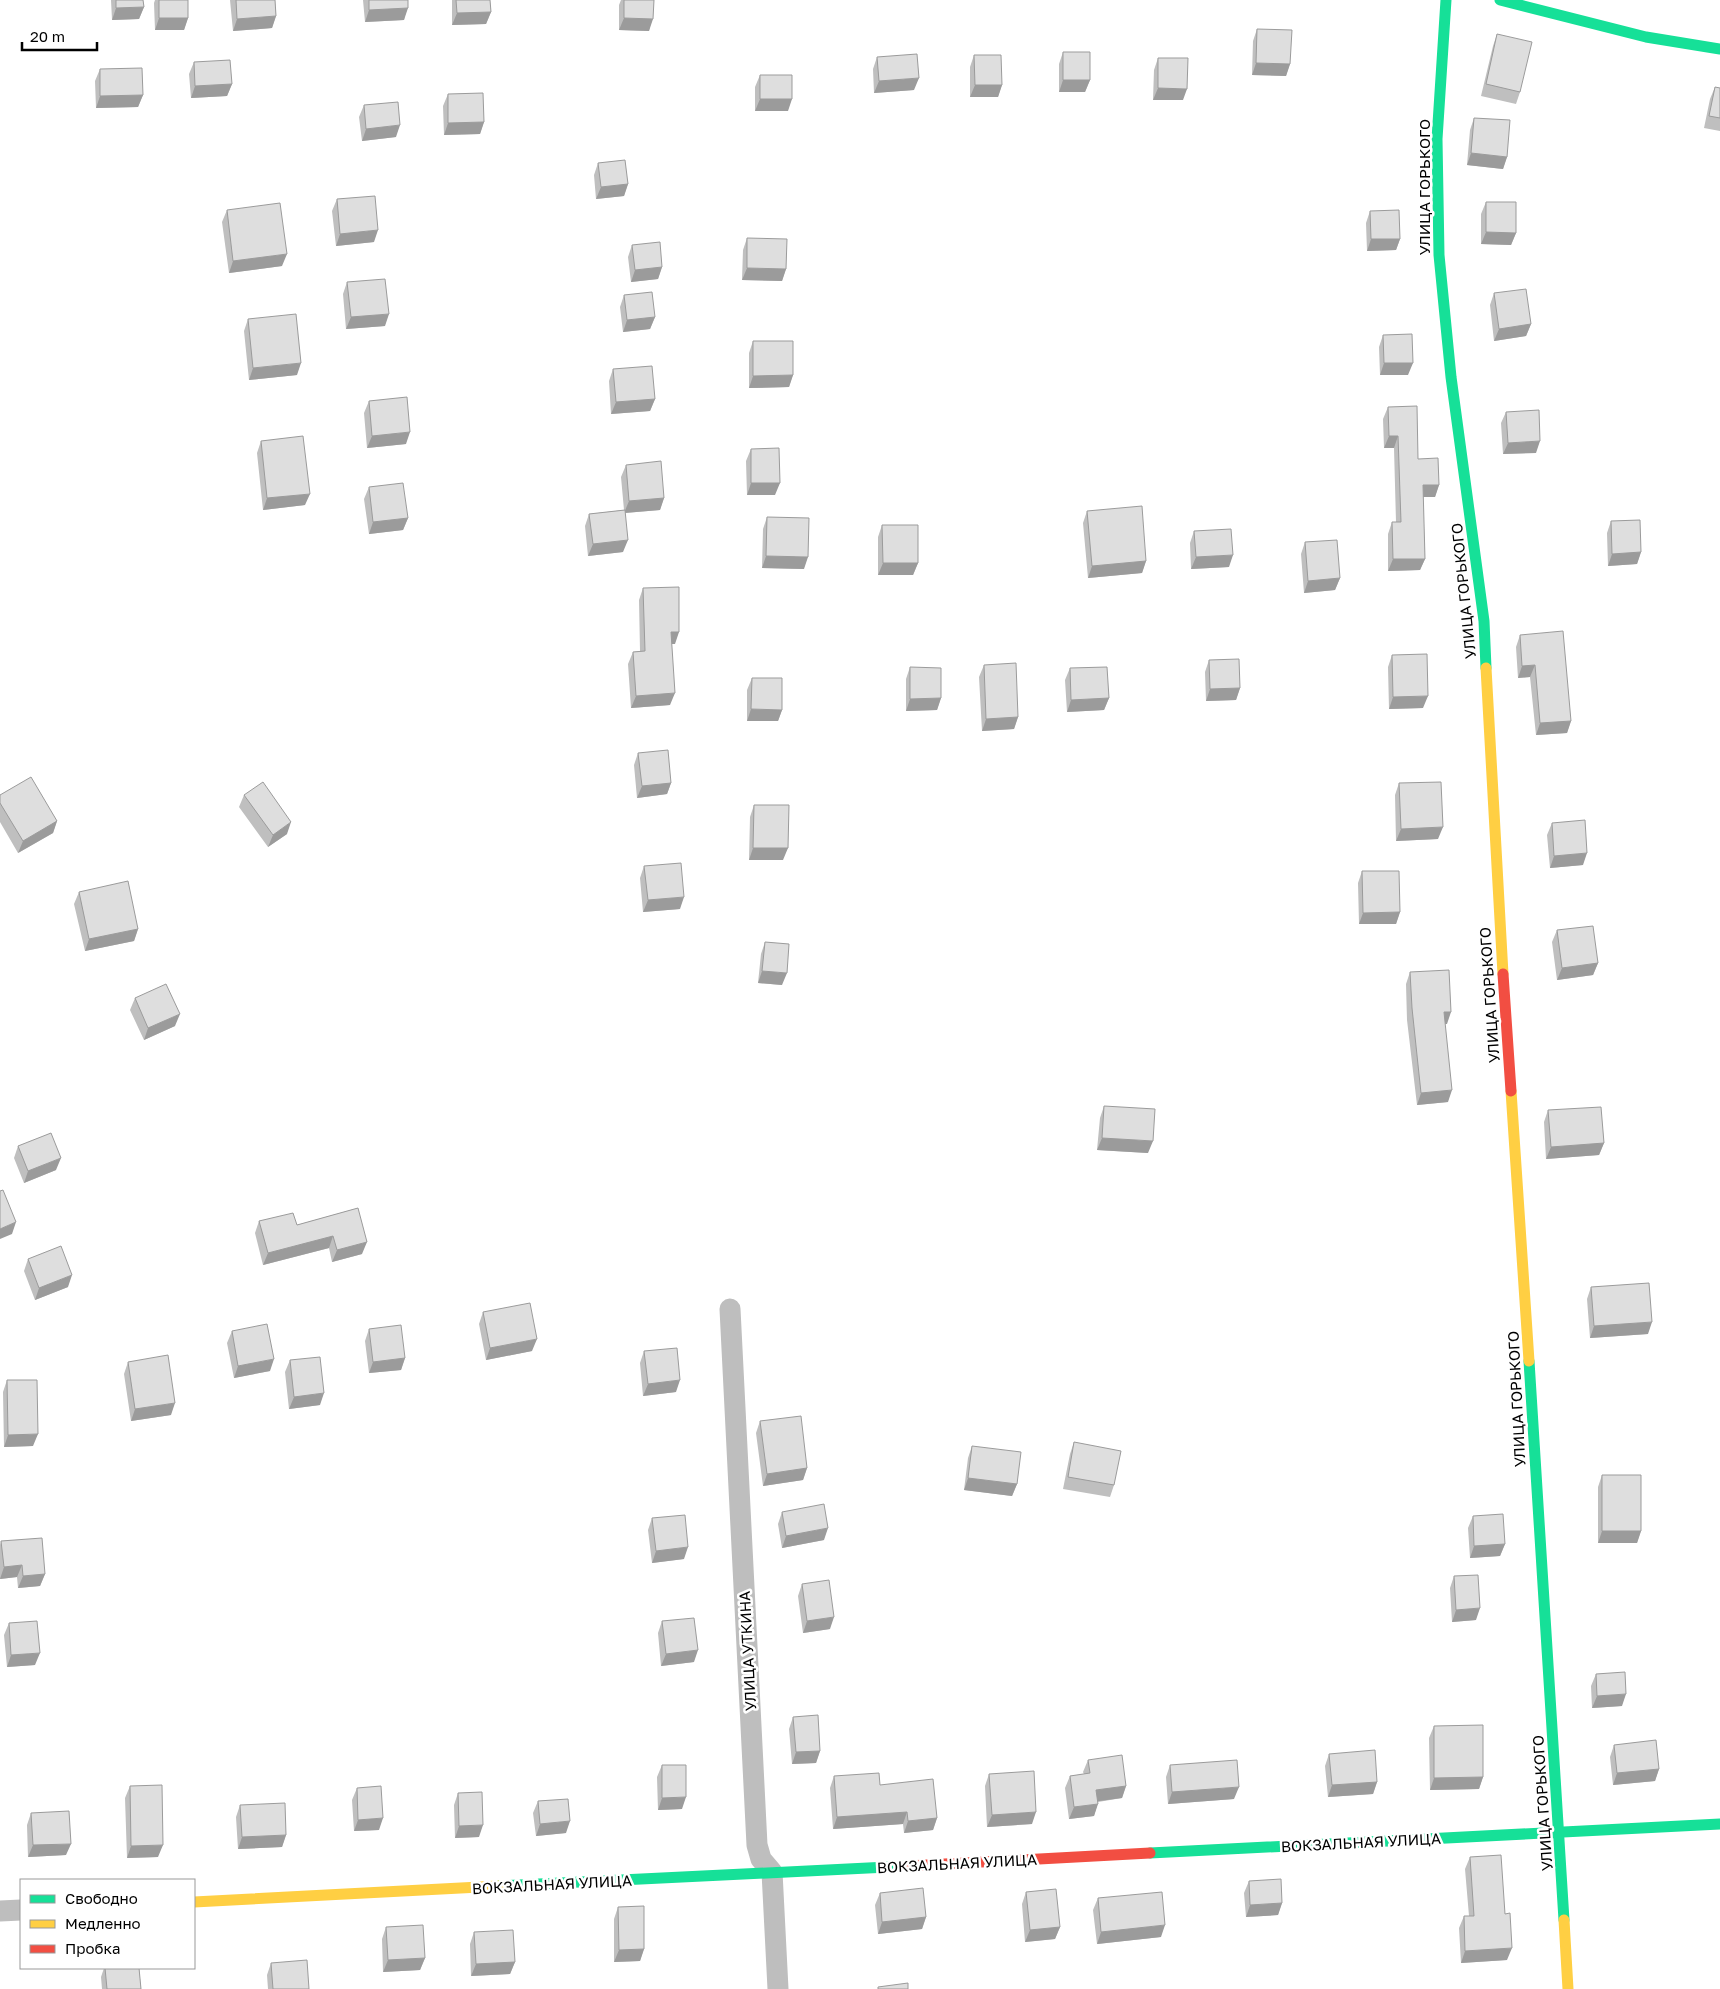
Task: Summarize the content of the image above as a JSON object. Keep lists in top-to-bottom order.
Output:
{
  "streets": {
    "street": ["УЛИЦА ГОРЬКОГО", "УЛИЦА УТКИНА", "ВОКЗАЛЬНАЯ УЛИЦА"]
  },
  "crossings": [
    ["УЛИЦА ГОРЬКОГО", "ВОКЗАЛЬНАЯ УЛИЦА"],
    ["УЛИЦА УТКИНА", "ВОКЗАЛЬНАЯ УЛИЦА"]
  ],
  "legend": ["Свободно", "Медленно", "Пробка"],
  "scale_bar": "20 m"
}
